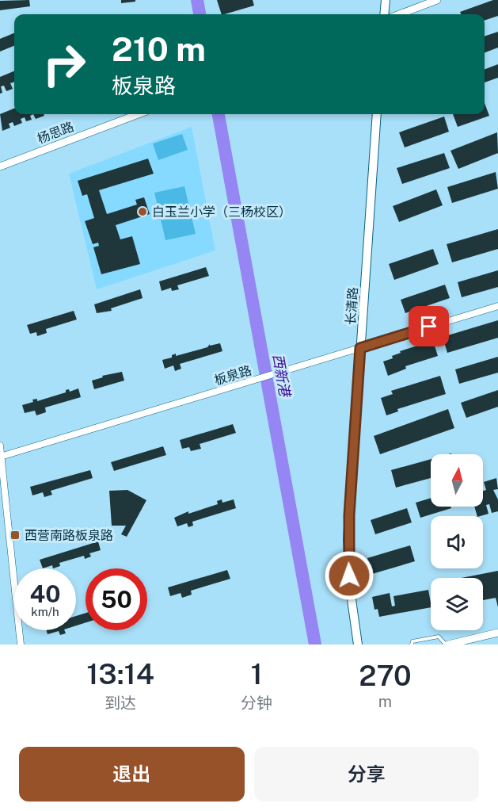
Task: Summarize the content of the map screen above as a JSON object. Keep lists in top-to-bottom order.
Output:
{
  "streets": {
    "main road": ["长清路"],
    "street": ["杨思路", "板泉路"]
  },
  "crossings": [
    ["长清路", "板泉路"]
  ],
  "water": ["西新港"],
  "places": {
    "other": ["白玉兰小学（三杨校区）"],
    "transit": ["西营南路板泉路"]
  },
  "north": "top",
  "page": {
    "turn": ["210 m", "板泉路"],
    "speed": "40 km/h",
    "limit": "50",
    "eta": [
      "13:14",
      "到达",
      "1",
      "分钟",
      "270",
      "m"
    ],
    "buttons": ["退出", "分享"]
  }
}
